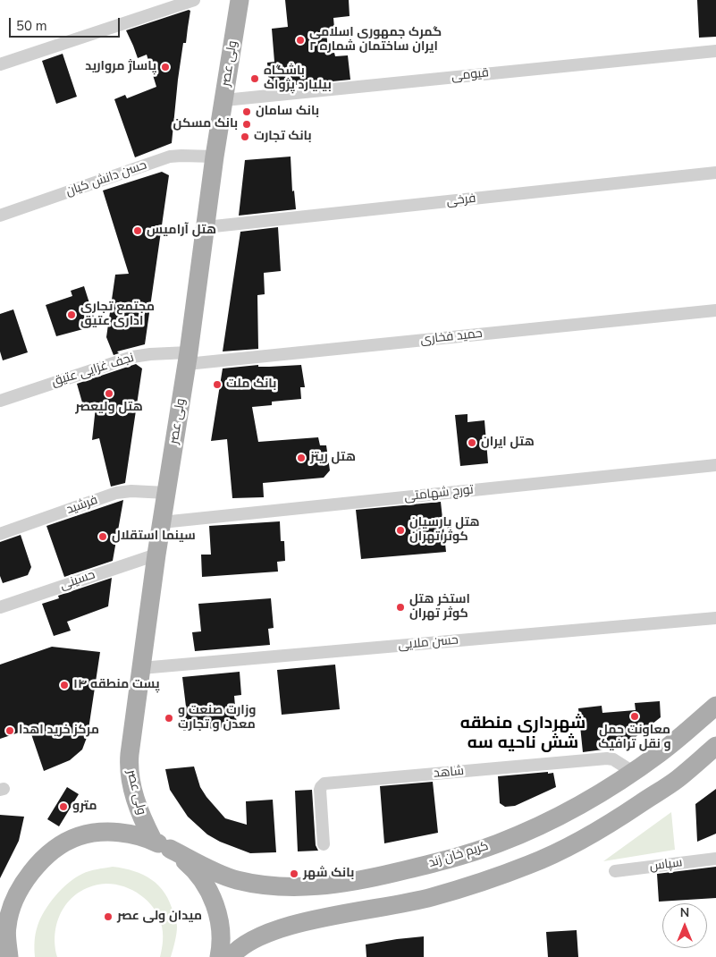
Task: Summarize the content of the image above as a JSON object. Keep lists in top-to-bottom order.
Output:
{
  "streets": {
    "main road": ["ولی عصر", "کریم خان زند"],
    "street": [
      "قیومی",
      "حسن دانش کیان",
      "فرخی",
      "حمید فخاری",
      "نجف غزایی عتیق",
      "تورج شهامتی",
      "فرشید",
      "حسینی",
      "حسن ملایی",
      "شاهد",
      "سپاس"
    ]
  },
  "crossings": [
    ["ولی عصر", "قیومی"],
    ["ولی عصر", "حسن دانش کیان"],
    ["ولی عصر", "فرخی"],
    ["ولی عصر", "حمید فخاری"],
    ["ولی عصر", "نجف غزایی عتیق"],
    ["ولی عصر", "تورج شهامتی"],
    ["ولی عصر", "فرشید"],
    ["ولی عصر", "حسینی"],
    ["ولی عصر", "حسن ملایی"],
    ["حمید فخاری", "نجف غزایی عتیق"],
    ["شاهد", "کریم خان زند"]
  ],
  "districts": ["شهرداری منطقه شش ناحیه سه"],
  "places": [
    "گمرک جمهوری اسلامی ایران ساختمان شماره ۲",
    "پاساژ مروارید",
    "باشگاه بیلیارد پژواک",
    "بانک سامان",
    "بانک مسکن",
    "بانک تجارت",
    "هتل آرامیس",
    "مجتمع تجاری اداری عتیق",
    "بانک ملت",
    "هتل ولیعصر",
    "هتل ايران",
    "هتل ریتز",
    "هتل پارسیان کوثر تهران",
    "سینما استقلال",
    "استخر هتل کوثر تهران",
    "پست منطقه ۱۴",
    "معاونت حمل و نقل ترافیک",
    "وزارت صنعت و معدن و تجارت",
    "مرکز خرید اهدا",
    "مترو",
    "بانک شهر",
    "میدان ولی عصر"
  ],
  "scale_bar": "50 m",
  "north": "top"
}
